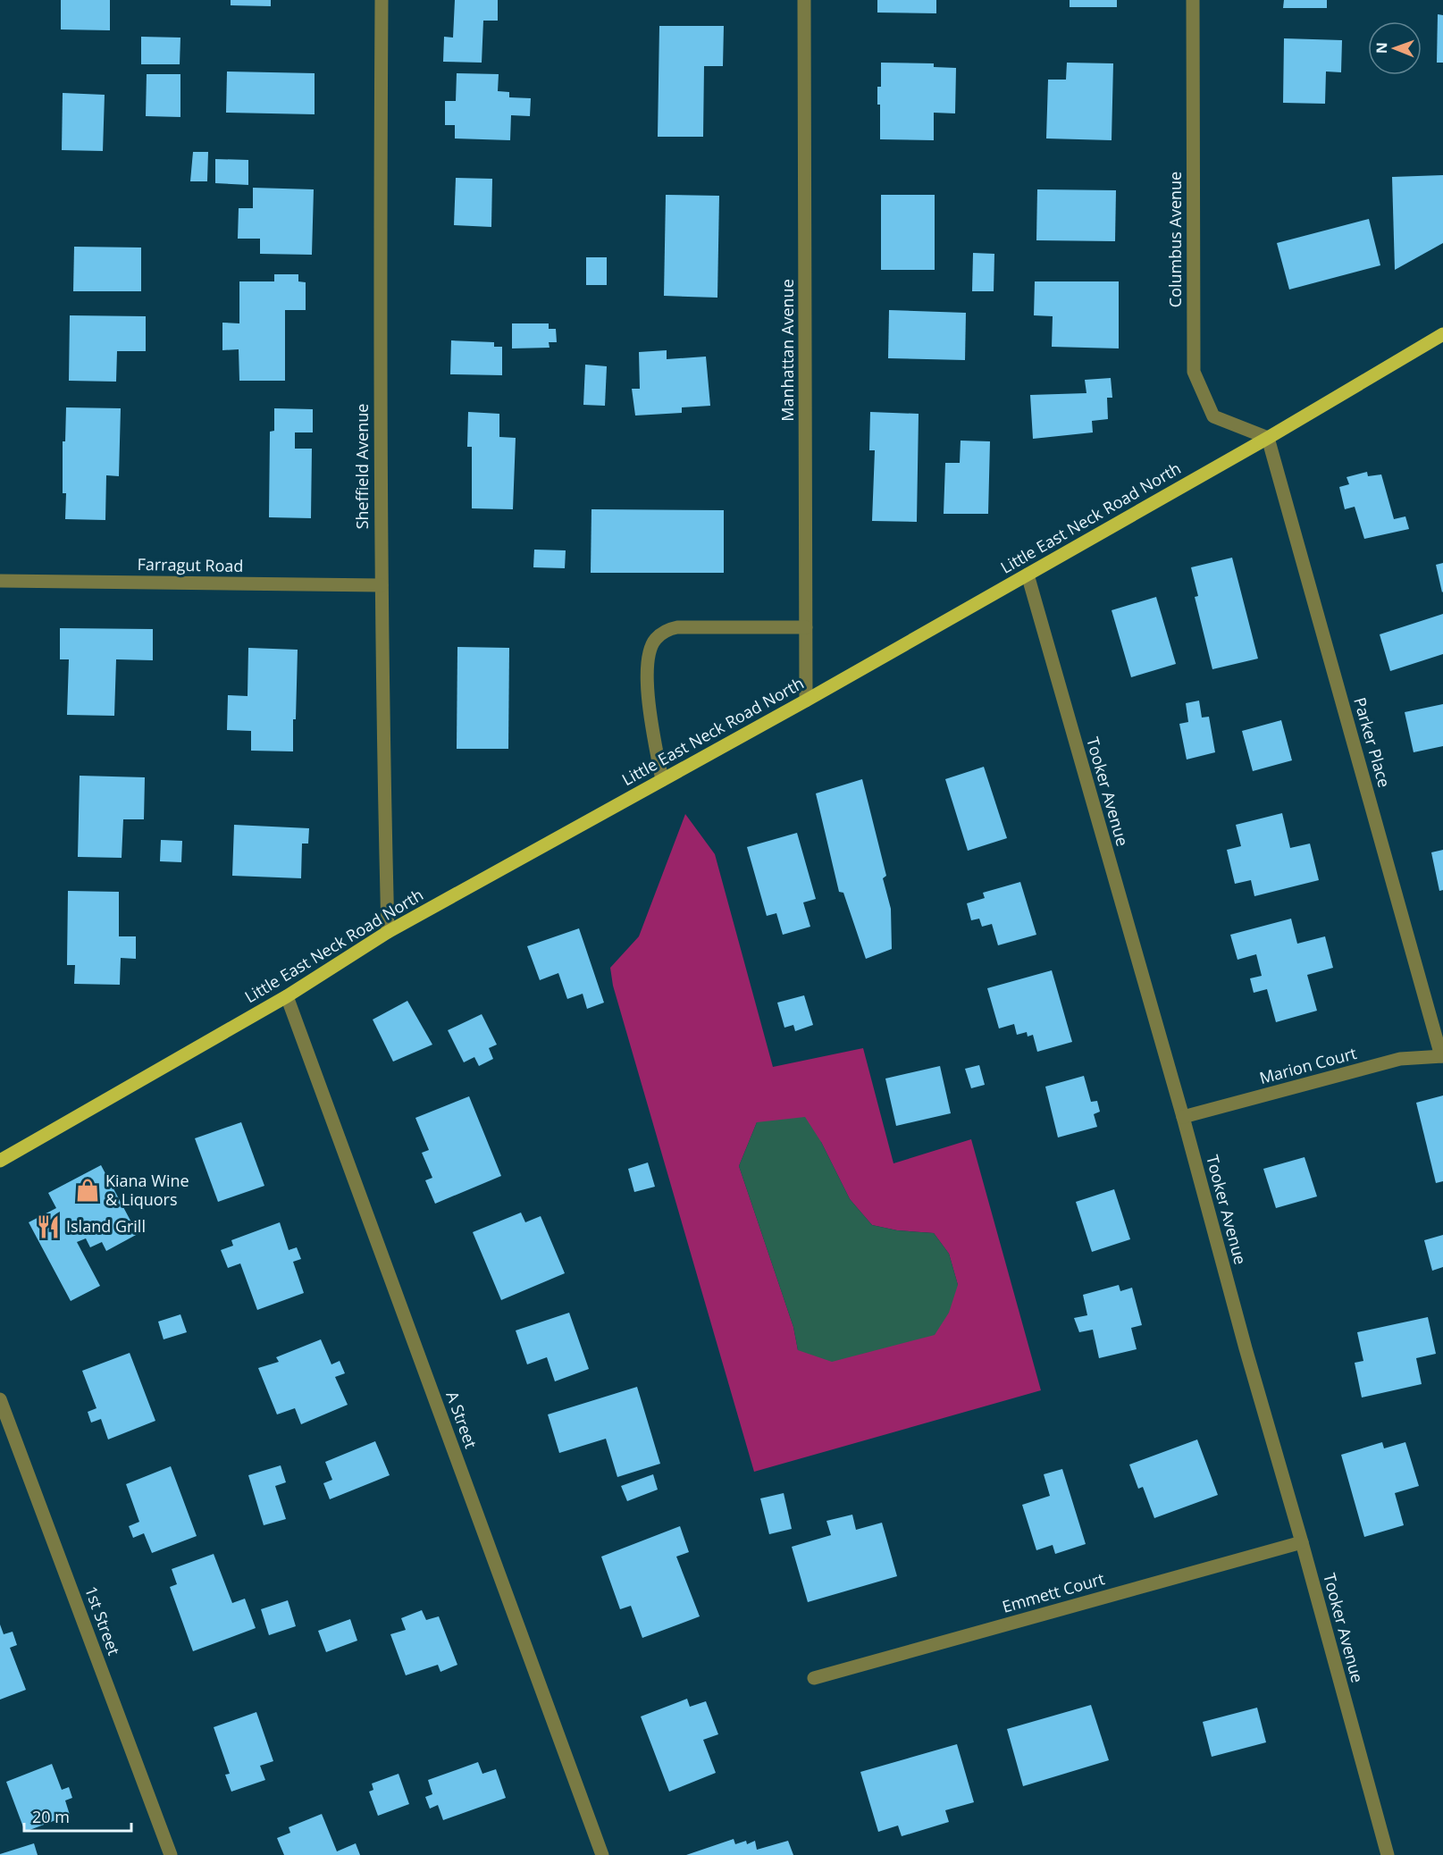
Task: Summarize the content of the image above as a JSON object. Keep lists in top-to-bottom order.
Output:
{
  "streets": {
    "main road": ["Little East Neck Road North"],
    "street": [
      "Columbus Avenue",
      "Manhattan Avenue",
      "Sheffield Avenue",
      "Farragut Road",
      "Parker Place",
      "Tooker Avenue",
      "Marion Court",
      "A Street",
      "Emmett Court",
      "1st Street"
    ]
  },
  "crossings": [
    ["Columbus Avenue", "Little East Neck Road North"],
    ["Columbus Avenue", "Parker Place"],
    ["Manhattan Avenue", "Little East Neck Road North"],
    ["Sheffield Avenue", "Little East Neck Road North"],
    ["Sheffield Avenue", "Farragut Road"],
    ["Little East Neck Road North", "Parker Place"],
    ["Little East Neck Road North", "Tooker Avenue"],
    ["Little East Neck Road North", "A Street"],
    ["Parker Place", "Marion Court"],
    ["Tooker Avenue", "Marion Court"],
    ["Tooker Avenue", "Emmett Court"]
  ],
  "places": {
    "shop": ["Kiana Wine & Liquors"],
    "restaurant": ["Island Grill"]
  },
  "scale_bar": "20 m",
  "north": "left"
}
